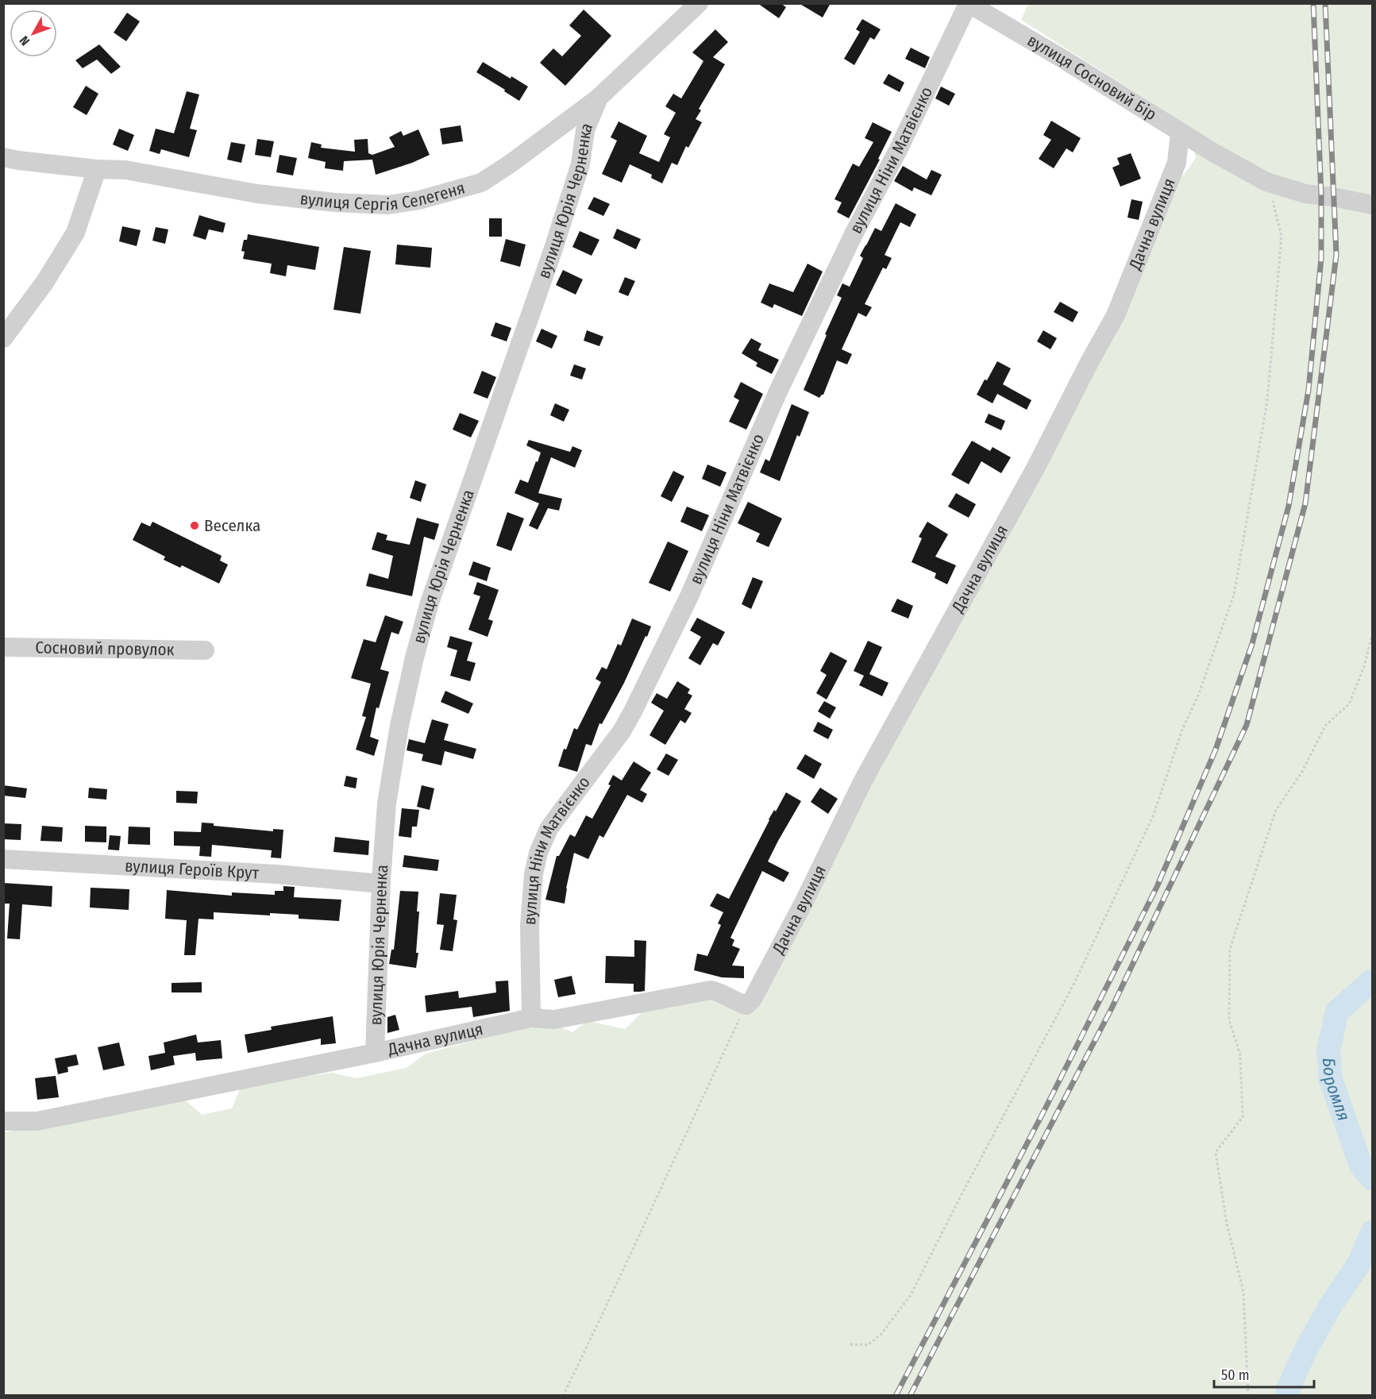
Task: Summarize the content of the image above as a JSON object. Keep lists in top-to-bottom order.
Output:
{
  "streets": {
    "street": [
      "вулиця Сосновий Бір",
      "вулиця Ніни Матвієнко",
      "вулиця Сергія Селегеня",
      "вулиця Юрія Черненка",
      "Дачна вулиця",
      "Сосновий провулок",
      "вулиця Героїв Крут"
    ]
  },
  "crossings": [
    ["вулиця Сосновий Бір", "вулиця Ніни Матвієнко"],
    ["вулиця Сосновий Бір", "Дачна вулиця"],
    ["вулиця Ніни Матвієнко", "Дачна вулиця"],
    ["вулиця Сергія Селегеня", "вулиця Юрія Черненка"],
    ["вулиця Юрія Черненка", "Дачна вулиця"],
    ["вулиця Юрія Черненка", "вулиця Героїв Крут"]
  ],
  "water": ["Боромля"],
  "places": ["Веселка"],
  "scale_bar": "50 m",
  "north": "bottom left"
}
